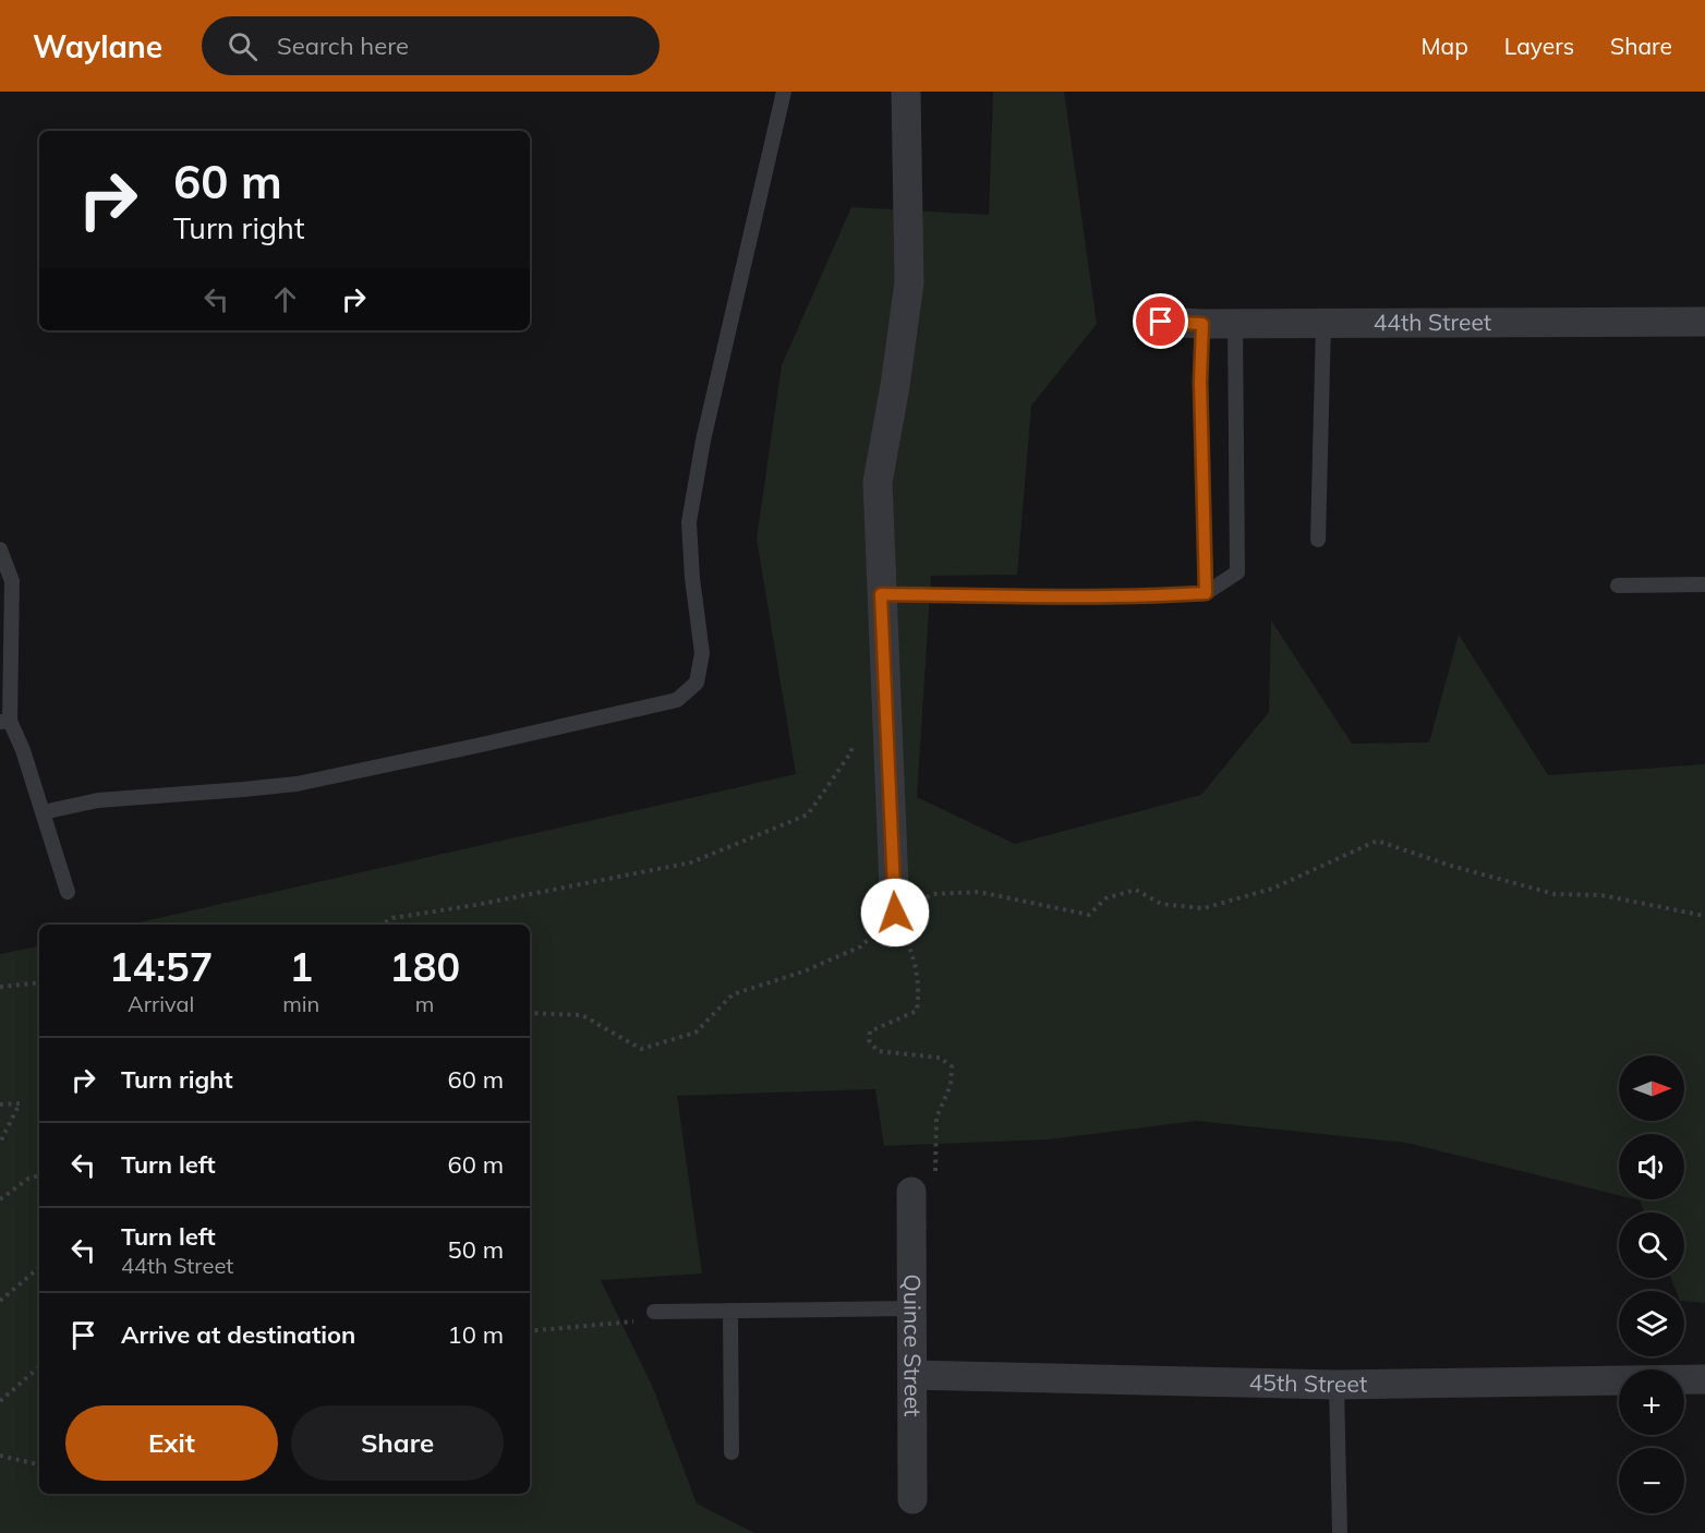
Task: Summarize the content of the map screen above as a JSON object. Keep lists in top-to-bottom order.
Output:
{
  "streets": {
    "street": ["44th Street", "Quince Street", "45th Street"]
  },
  "crossings": [
    ["Quince Street", "45th Street"]
  ],
  "north": "right",
  "page": {
    "header": "Waylane",
    "search": "Search here",
    "nav": ["Map", "Layers", "Share"],
    "turn": ["60 m", "Turn right"],
    "eta": [
      "14:57",
      "Arrival",
      "1",
      "min",
      "180",
      "m"
    ],
    "list": [
      {
        "name": "Turn right",
        "value": "60 m"
      },
      {
        "name": "Turn left",
        "value": "60 m"
      },
      {
        "name": "Turn left",
        "note": "44th Street",
        "value": "50 m"
      },
      {
        "name": "Arrive at destination",
        "value": "10 m"
      }
    ],
    "map_buttons": ["+", "−"],
    "buttons": ["Exit", "Share"]
  }
}
